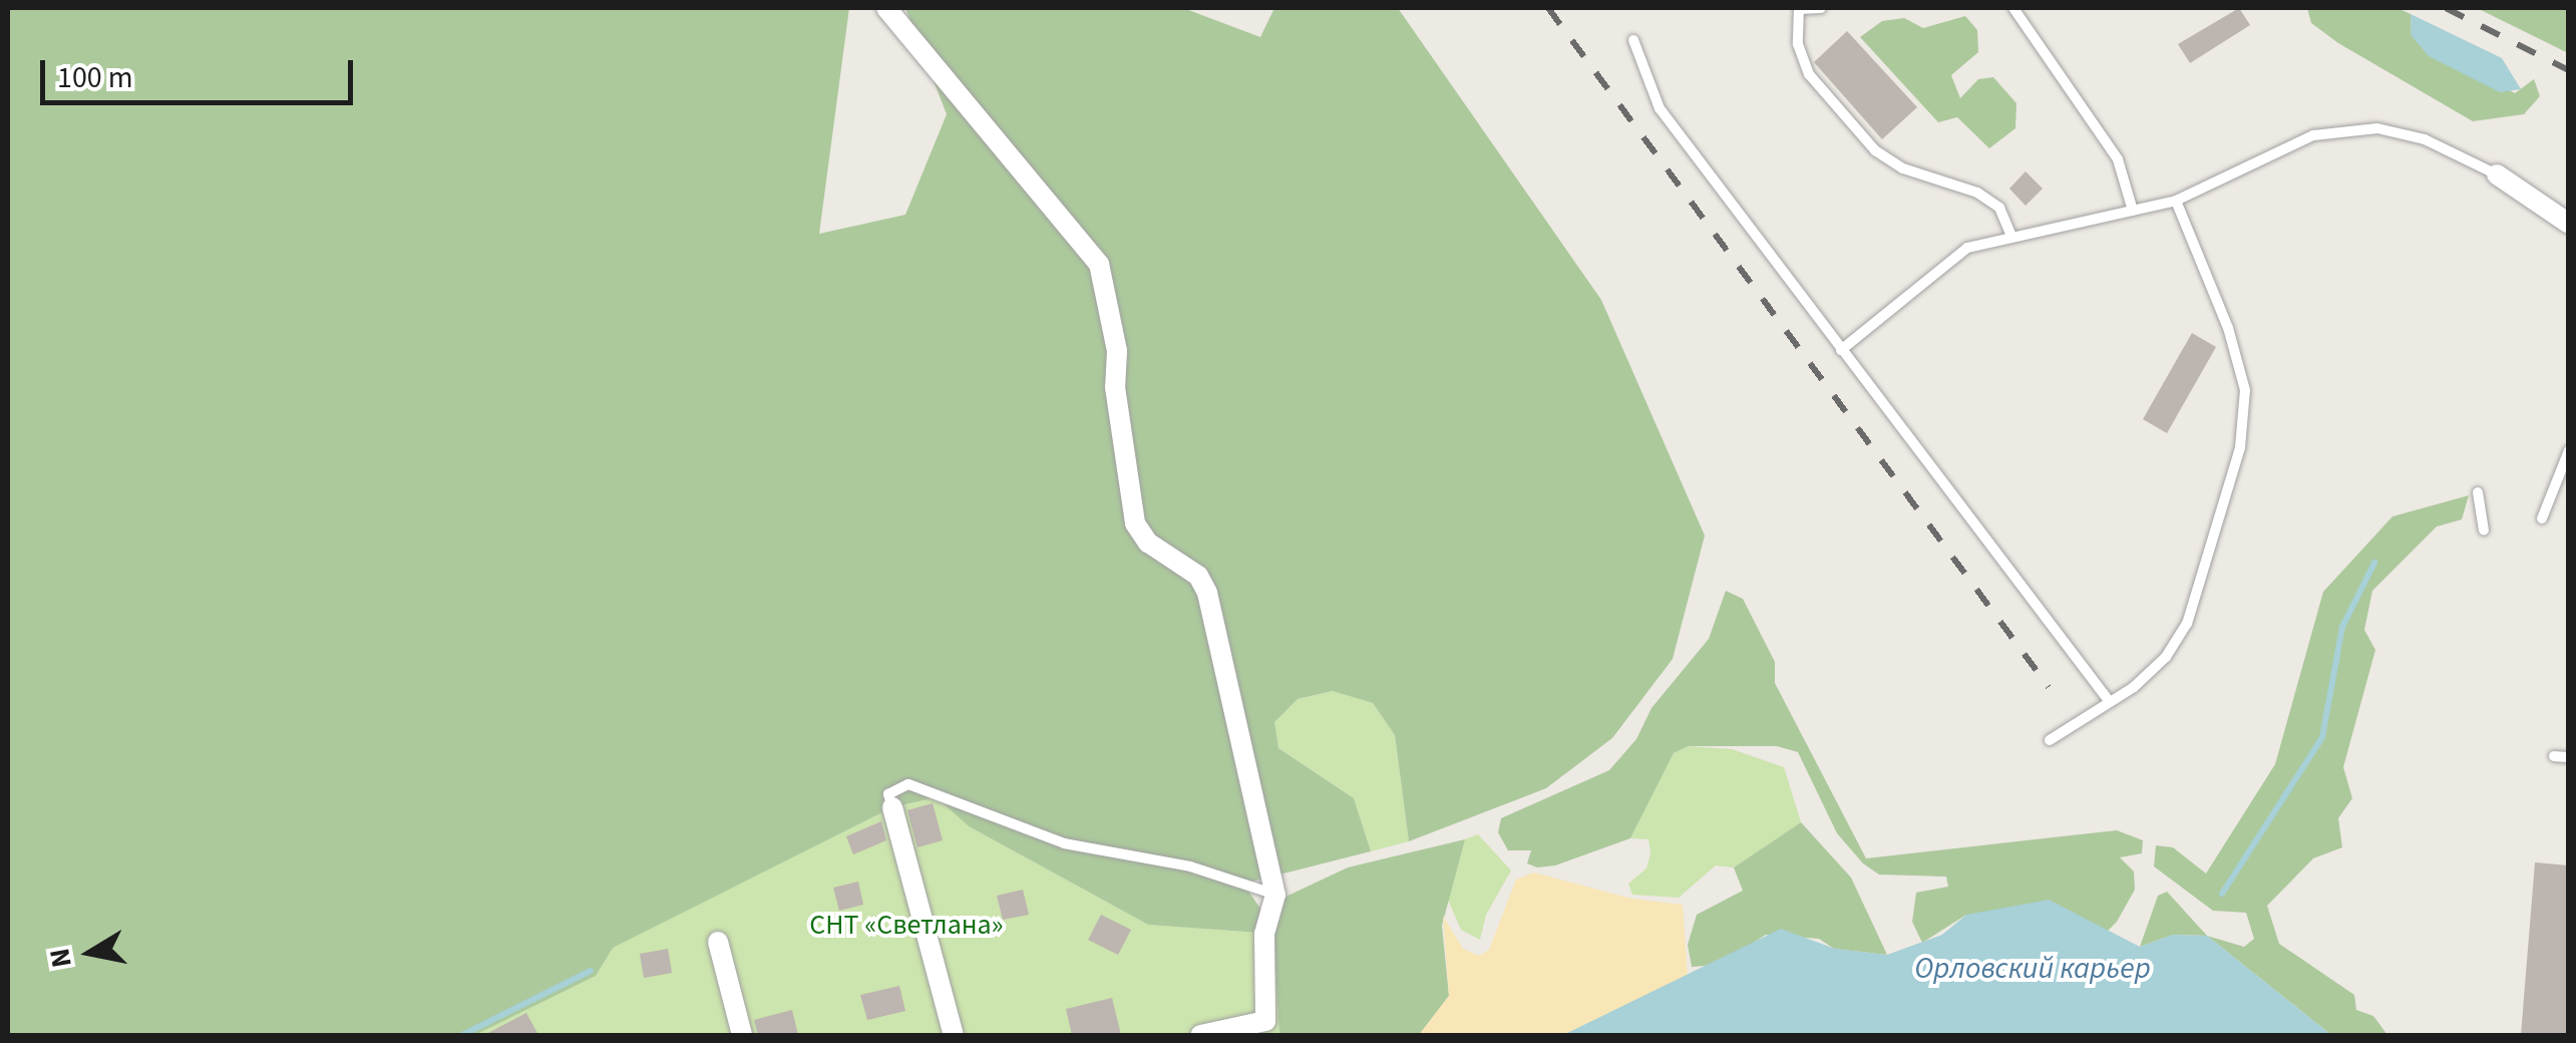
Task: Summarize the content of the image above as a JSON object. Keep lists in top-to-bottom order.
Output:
{
  "water": ["Орловский карьер"],
  "parks": ["СНТ «Светлана»"],
  "scale_bar": "100 m",
  "north": "left"
}
